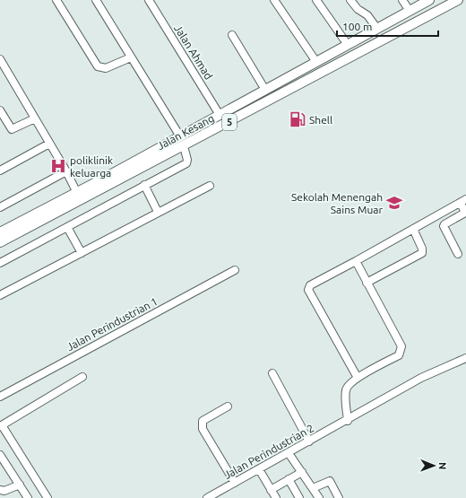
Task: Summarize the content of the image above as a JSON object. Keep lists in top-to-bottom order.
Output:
{
  "streets": {
    "main road": ["5", "Jalan Kesang"],
    "street": ["Jalan Ahmad", "Jalan Perindustrian 1", "Jalan Perindustrian 2"]
  },
  "crossings": [
    ["Jalan Ahmad", "Jalan Kesang"]
  ],
  "places": {
    "fuel station": ["Shell"],
    "hospital": ["poliklinik keluarga"],
    "school or university": ["Sekolah Menengah Sains Muar"]
  },
  "scale_bar": "100 m",
  "north": "right"
}
